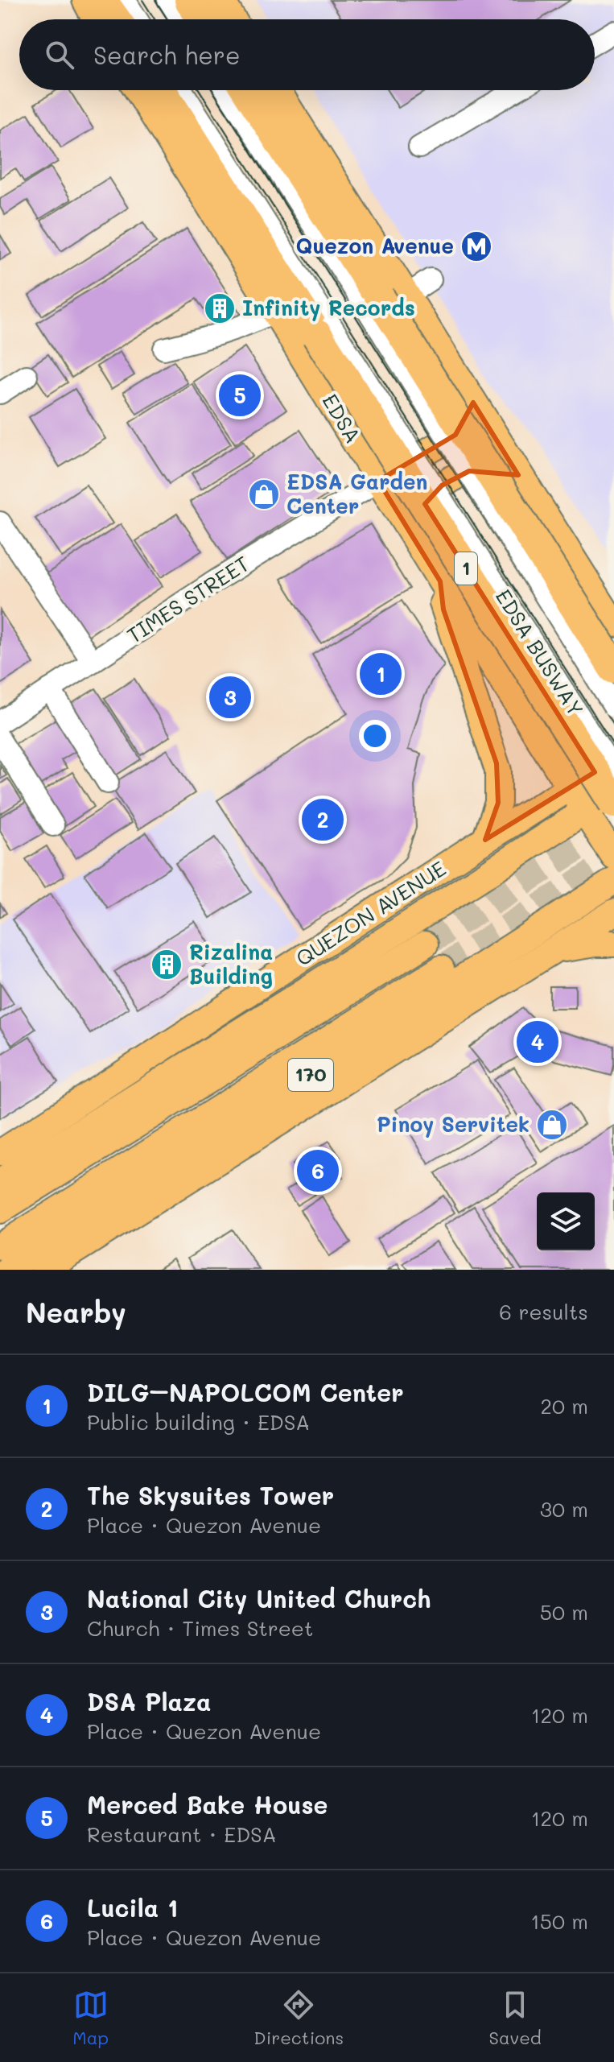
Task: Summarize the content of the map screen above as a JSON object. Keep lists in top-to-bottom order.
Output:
{
  "streets": {
    "highway": ["EDSA", "1"],
    "main road": ["QUEZON AVENUE", "170"],
    "street": ["TIMES STREET", "EDSA BUSWAY"]
  },
  "crossings": [
    ["EDSA", "TIMES STREET"],
    ["EDSA", "EDSA BUSWAY"],
    ["EDSA", "QUEZON AVENUE"]
  ],
  "places": {
    "metro station": ["Quezon Avenue"],
    "building": ["Infinity Records", "Rizalina Building"],
    "shop": ["EDSA Garden Center", "Pinoy Servitek"]
  },
  "page": {
    "search": "Search here",
    "pins": [
      "5",
      "1",
      "3",
      "2",
      "4",
      "6"
    ],
    "heading": ["Nearby", "6 results"],
    "list": [
      {
        "mark": "1",
        "name": "DILG–NAPOLCOM Center",
        "note": "Public building · EDSA",
        "value": "20 m"
      },
      {
        "mark": "2",
        "name": "The Skysuites Tower",
        "note": "Place · Quezon Avenue",
        "value": "30 m"
      },
      {
        "mark": "3",
        "name": "National City United Church",
        "note": "Church · Times Street",
        "value": "50 m"
      },
      {
        "mark": "4",
        "name": "DSA Plaza",
        "note": "Place · Quezon Avenue",
        "value": "120 m"
      },
      {
        "mark": "5",
        "name": "Merced Bake House",
        "note": "Restaurant · EDSA",
        "value": "120 m"
      },
      {
        "mark": "6",
        "name": "Lucila 1",
        "note": "Place · Quezon Avenue",
        "value": "150 m"
      }
    ],
    "nav": ["Map", "Directions", "Saved"]
  }
}
